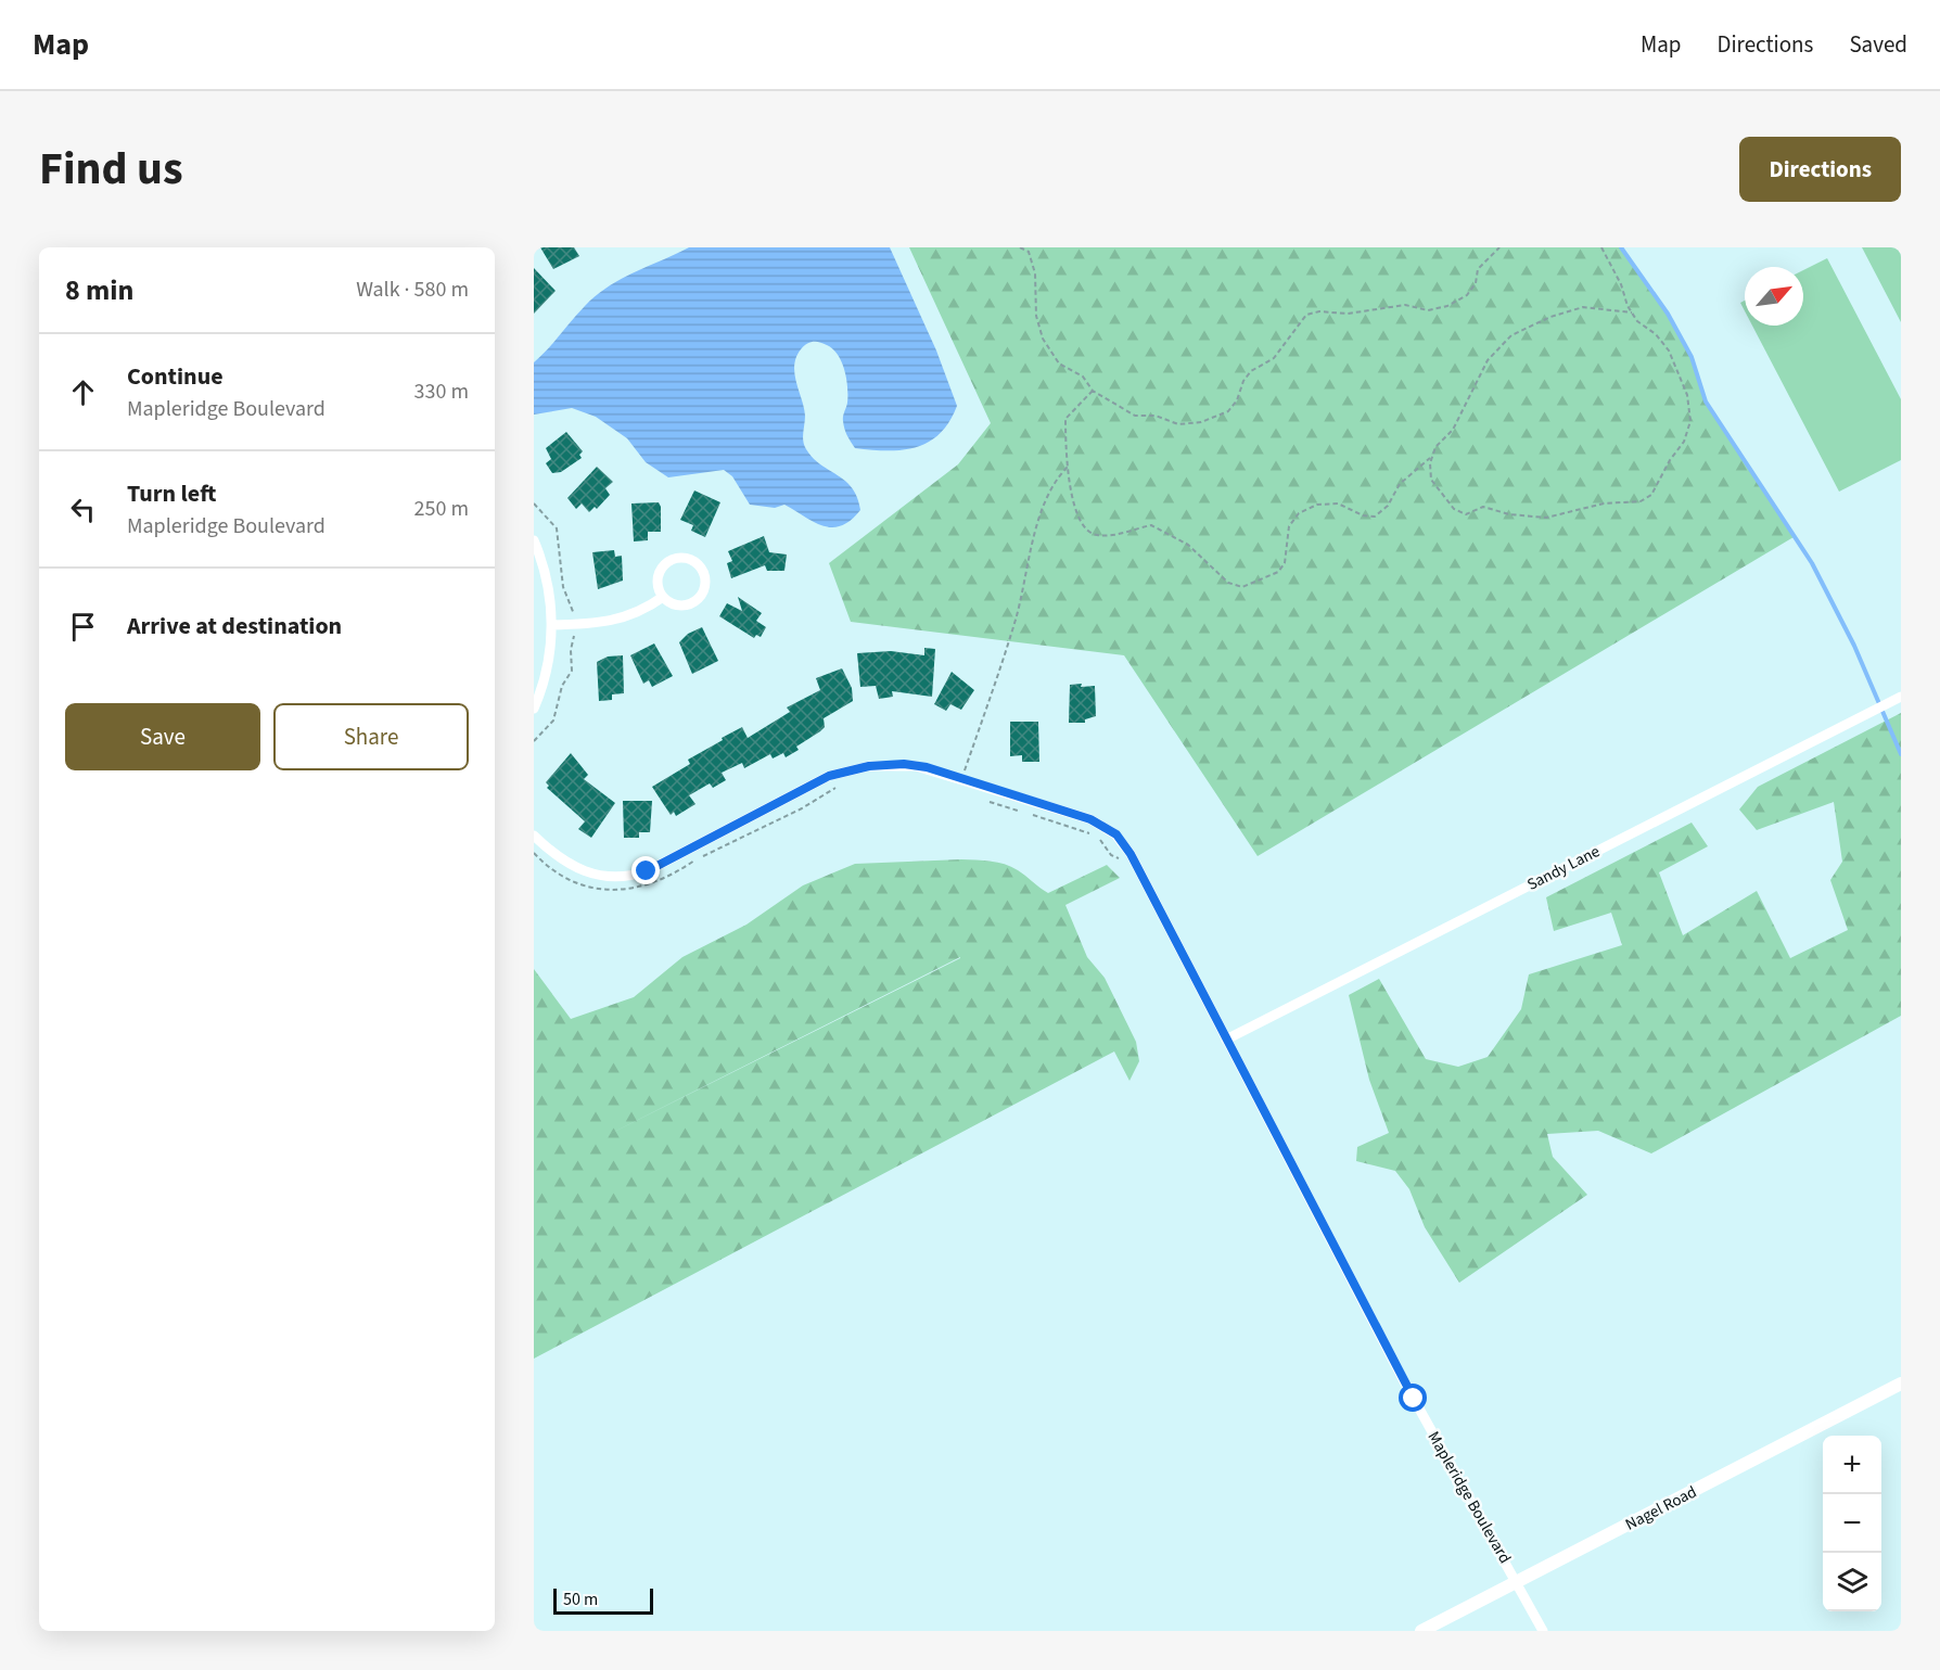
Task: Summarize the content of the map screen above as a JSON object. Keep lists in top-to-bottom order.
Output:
{
  "streets": {
    "street": ["Sandy Lane", "Mapleridge Boulevard", "Nagel Road"]
  },
  "crossings": [
    ["Sandy Lane", "Mapleridge Boulevard"],
    ["Mapleridge Boulevard", "Nagel Road"]
  ],
  "scale_bar": "50 m",
  "north": "top right",
  "page": {
    "header": "Map",
    "nav": ["Map", "Directions", "Saved"],
    "title": "Find us",
    "buttons": [
      "Directions",
      ["Save", "Share"]
    ],
    "heading": ["8 min", "Walk · 580 m"],
    "list": [
      ["Continue", "Mapleridge Boulevard", "330 m"],
      ["Turn left", "Mapleridge Boulevard", "250 m"],
      "Arrive at destination"
    ],
    "map_buttons": ["+", "−"],
    "scale": "50 m"
  }
}
